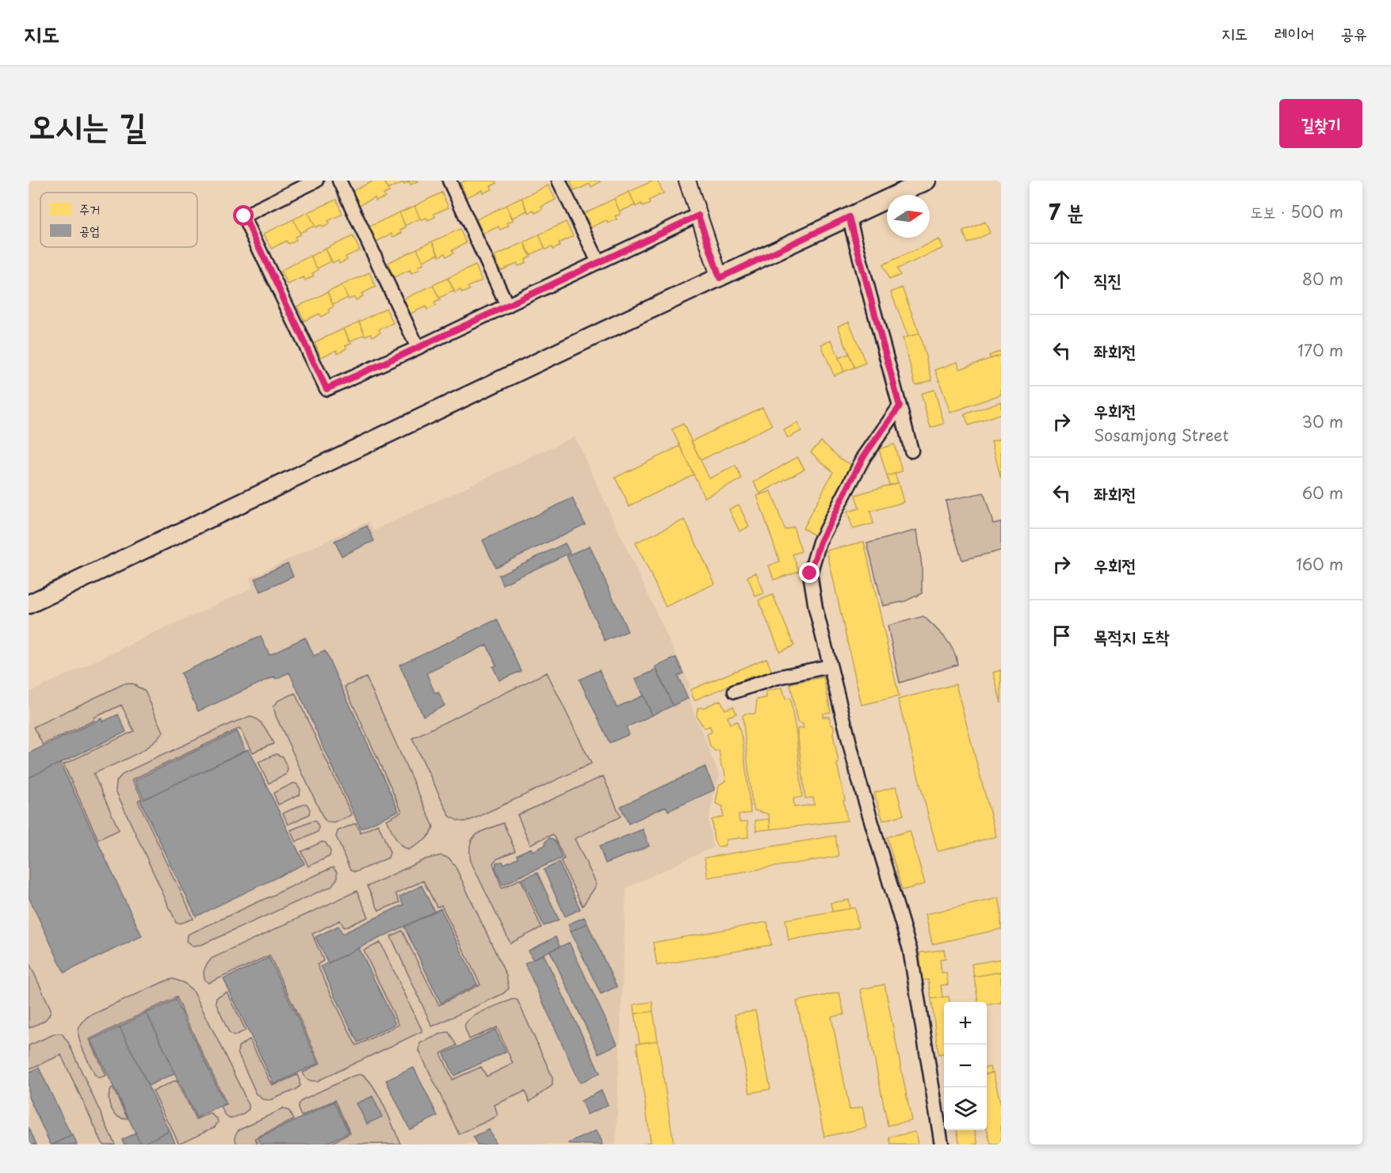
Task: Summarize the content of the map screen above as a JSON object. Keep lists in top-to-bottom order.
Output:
{
  "legend": ["주거", "공업"],
  "north": "right",
  "page": {
    "header": "지도",
    "nav": ["지도", "레이어", "공유"],
    "title": "오시는 길",
    "buttons": "길찾기",
    "heading": ["7 분", "도보 · 500 m"],
    "list": [
      ["직진", "80 m"],
      ["좌회전", "170 m"],
      ["우회전", "Sosamjong Street", "30 m"],
      ["좌회전", "60 m"],
      ["우회전", "160 m"],
      "목적지 도착"
    ],
    "map_buttons": ["+", "−"]
  }
}
